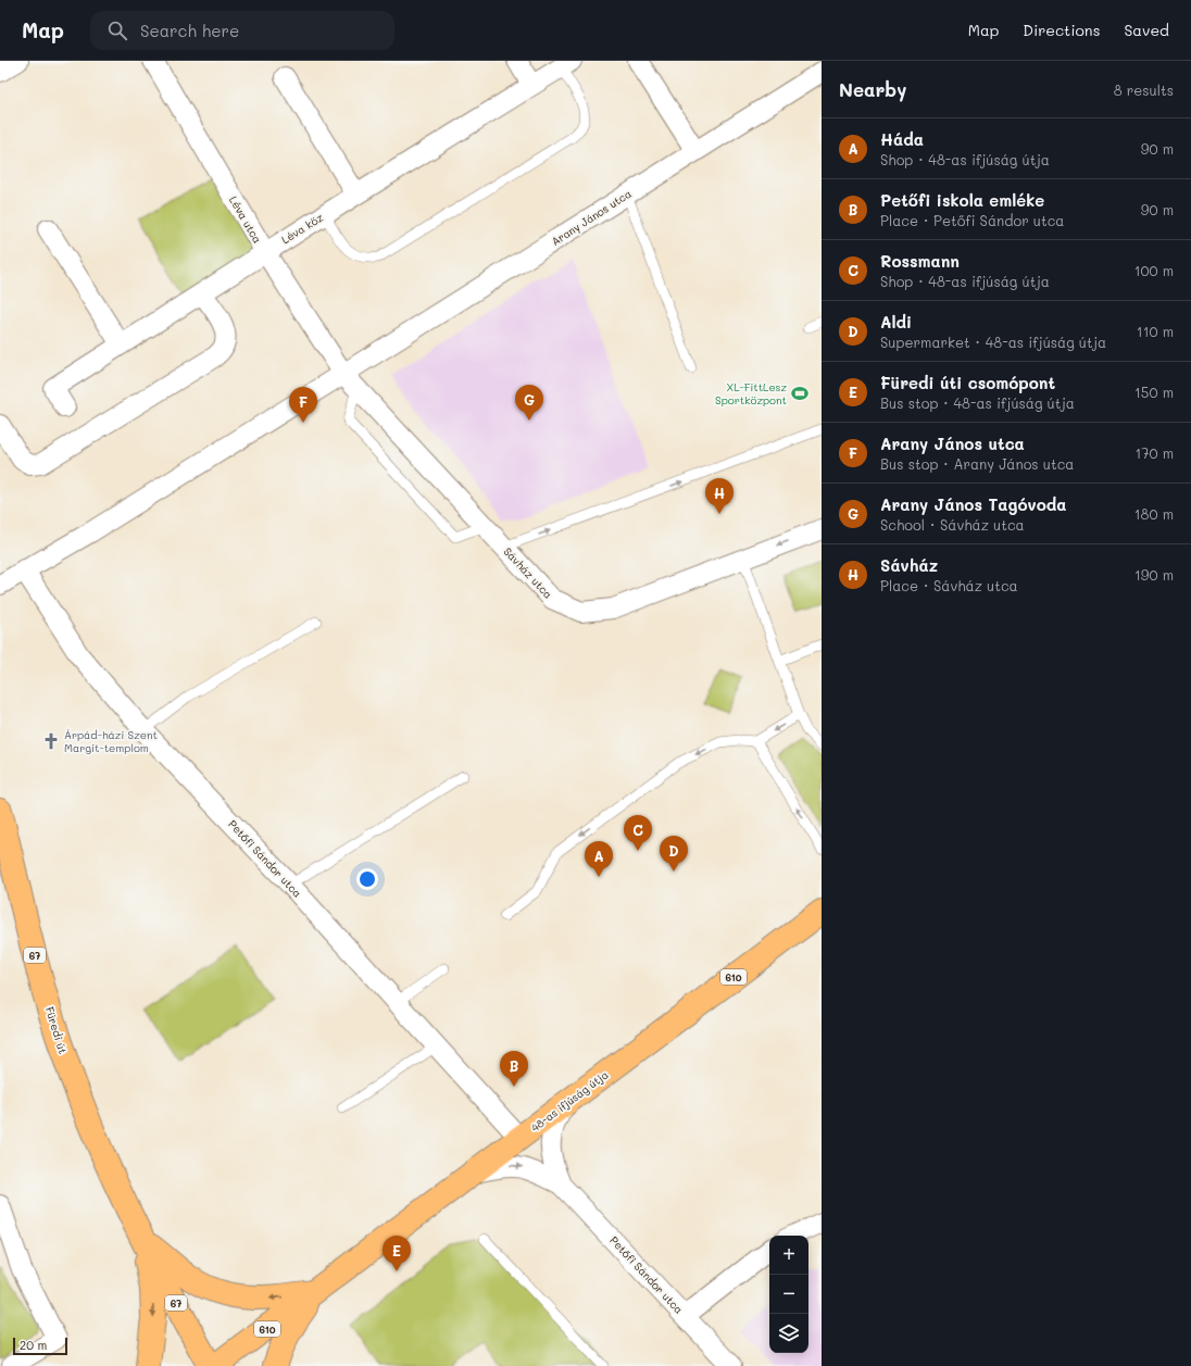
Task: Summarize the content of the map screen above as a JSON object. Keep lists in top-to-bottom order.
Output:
{
  "streets": {
    "main road": [
      "67",
      "610",
      "Füredi út",
      "48-as ifjúság útja"
    ],
    "street": [
      "Arany János utca",
      "Léva utca",
      "Léva köz",
      "Sávház utca",
      "Petőfi Sándor utca"
    ]
  },
  "crossings": [
    ["Arany János utca", "Léva utca"],
    ["Arany János utca", "Sávház utca"],
    ["Arany János utca", "Petőfi Sándor utca"],
    ["Léva utca", "Léva köz"],
    ["Léva utca", "Sávház utca"],
    ["Petőfi Sándor utca", "48-as ifjúság útja"],
    ["67", "Füredi út"],
    ["610", "48-as ifjúság útja"]
  ],
  "places": {
    "sports": ["XL-FittLesz Sportközpont"],
    "church": ["Árpád-házi Szent Margit-templom"]
  },
  "scale_bar": "20 m",
  "page": {
    "header": "Map",
    "search": "Search here",
    "nav": ["Map", "Directions", "Saved"],
    "heading": ["Nearby", "8 results"],
    "list": [
      {
        "mark": "A",
        "name": "Háda",
        "note": "Shop · 48-as ifjúság útja",
        "value": "90 m"
      },
      {
        "mark": "B",
        "name": "Petőfi iskola emléke",
        "note": "Place · Petőfi Sándor utca",
        "value": "90 m"
      },
      {
        "mark": "C",
        "name": "Rossmann",
        "note": "Shop · 48-as ifjúság útja",
        "value": "100 m"
      },
      {
        "mark": "D",
        "name": "Aldi",
        "note": "Supermarket · 48-as ifjúság útja",
        "value": "110 m"
      },
      {
        "mark": "E",
        "name": "Füredi úti csomópont",
        "note": "Bus stop · 48-as ifjúság útja",
        "value": "150 m"
      },
      {
        "mark": "F",
        "name": "Arany János utca",
        "note": "Bus stop · Arany János utca",
        "value": "170 m"
      },
      {
        "mark": "G",
        "name": "Arany János Tagóvoda",
        "note": "School · Sávház utca",
        "value": "180 m"
      },
      {
        "mark": "H",
        "name": "Sávház",
        "note": "Place · Sávház utca",
        "value": "190 m"
      }
    ],
    "pins": [
      "G",
      "F",
      "H",
      "C",
      "D",
      "A",
      "B",
      "E"
    ],
    "map_buttons": ["+", "−"],
    "scale": "20 m"
  }
}
